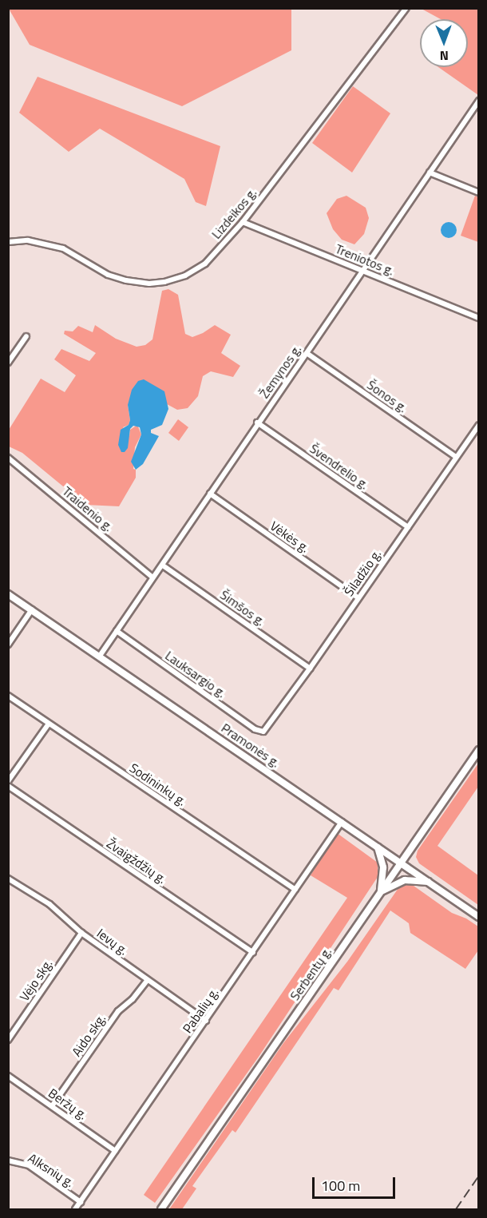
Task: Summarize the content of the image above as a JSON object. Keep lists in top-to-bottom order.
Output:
{
  "streets": {
    "main road": ["Pramonės g.", "Serbentų g."],
    "street": [
      "Lizdeikos g.",
      "Treniotos g.",
      "Žemynos g.",
      "Šonos g.",
      "Švendrelio g.",
      "Traidenio g.",
      "Vėkės g.",
      "Šiladžio g.",
      "Šimšos g.",
      "Lauksargio g.",
      "Sodininkų g.",
      "Žvaigždžių g.",
      "Ievų g.",
      "Vėjo skg.",
      "Pabalių g.",
      "Aido skg.",
      "Beržų g.",
      "Alksnių g."
    ]
  },
  "crossings": [
    ["Lizdeikos g.", "Treniotos g."],
    ["Treniotos g.", "Žemynos g."],
    ["Žemynos g.", "Šonos g."],
    ["Žemynos g.", "Švendrelio g."],
    ["Žemynos g.", "Traidenio g."],
    ["Žemynos g.", "Vėkės g."],
    ["Žemynos g.", "Šimšos g."],
    ["Žemynos g.", "Lauksargio g."],
    ["Žemynos g.", "Pramonės g."],
    ["Šonos g.", "Šiladžio g."],
    ["Švendrelio g.", "Šiladžio g."],
    ["Vėkės g.", "Šiladžio g."],
    ["Šiladžio g.", "Šimšos g."],
    ["Šiladžio g.", "Lauksargio g."],
    ["Pramonės g.", "Serbentų g."],
    ["Pramonės g.", "Pabalių g."],
    ["Sodininkų g.", "Pabalių g."],
    ["Žvaigždžių g.", "Pabalių g."],
    ["Ievų g.", "Vėjo skg."],
    ["Ievų g.", "Pabalių g."],
    ["Ievų g.", "Aido skg."],
    ["Pabalių g.", "Beržų g."],
    ["Pabalių g.", "Alksnių g."],
    ["Aido skg.", "Beržų g."]
  ],
  "scale_bar": "100 m",
  "north": "bottom"
}
